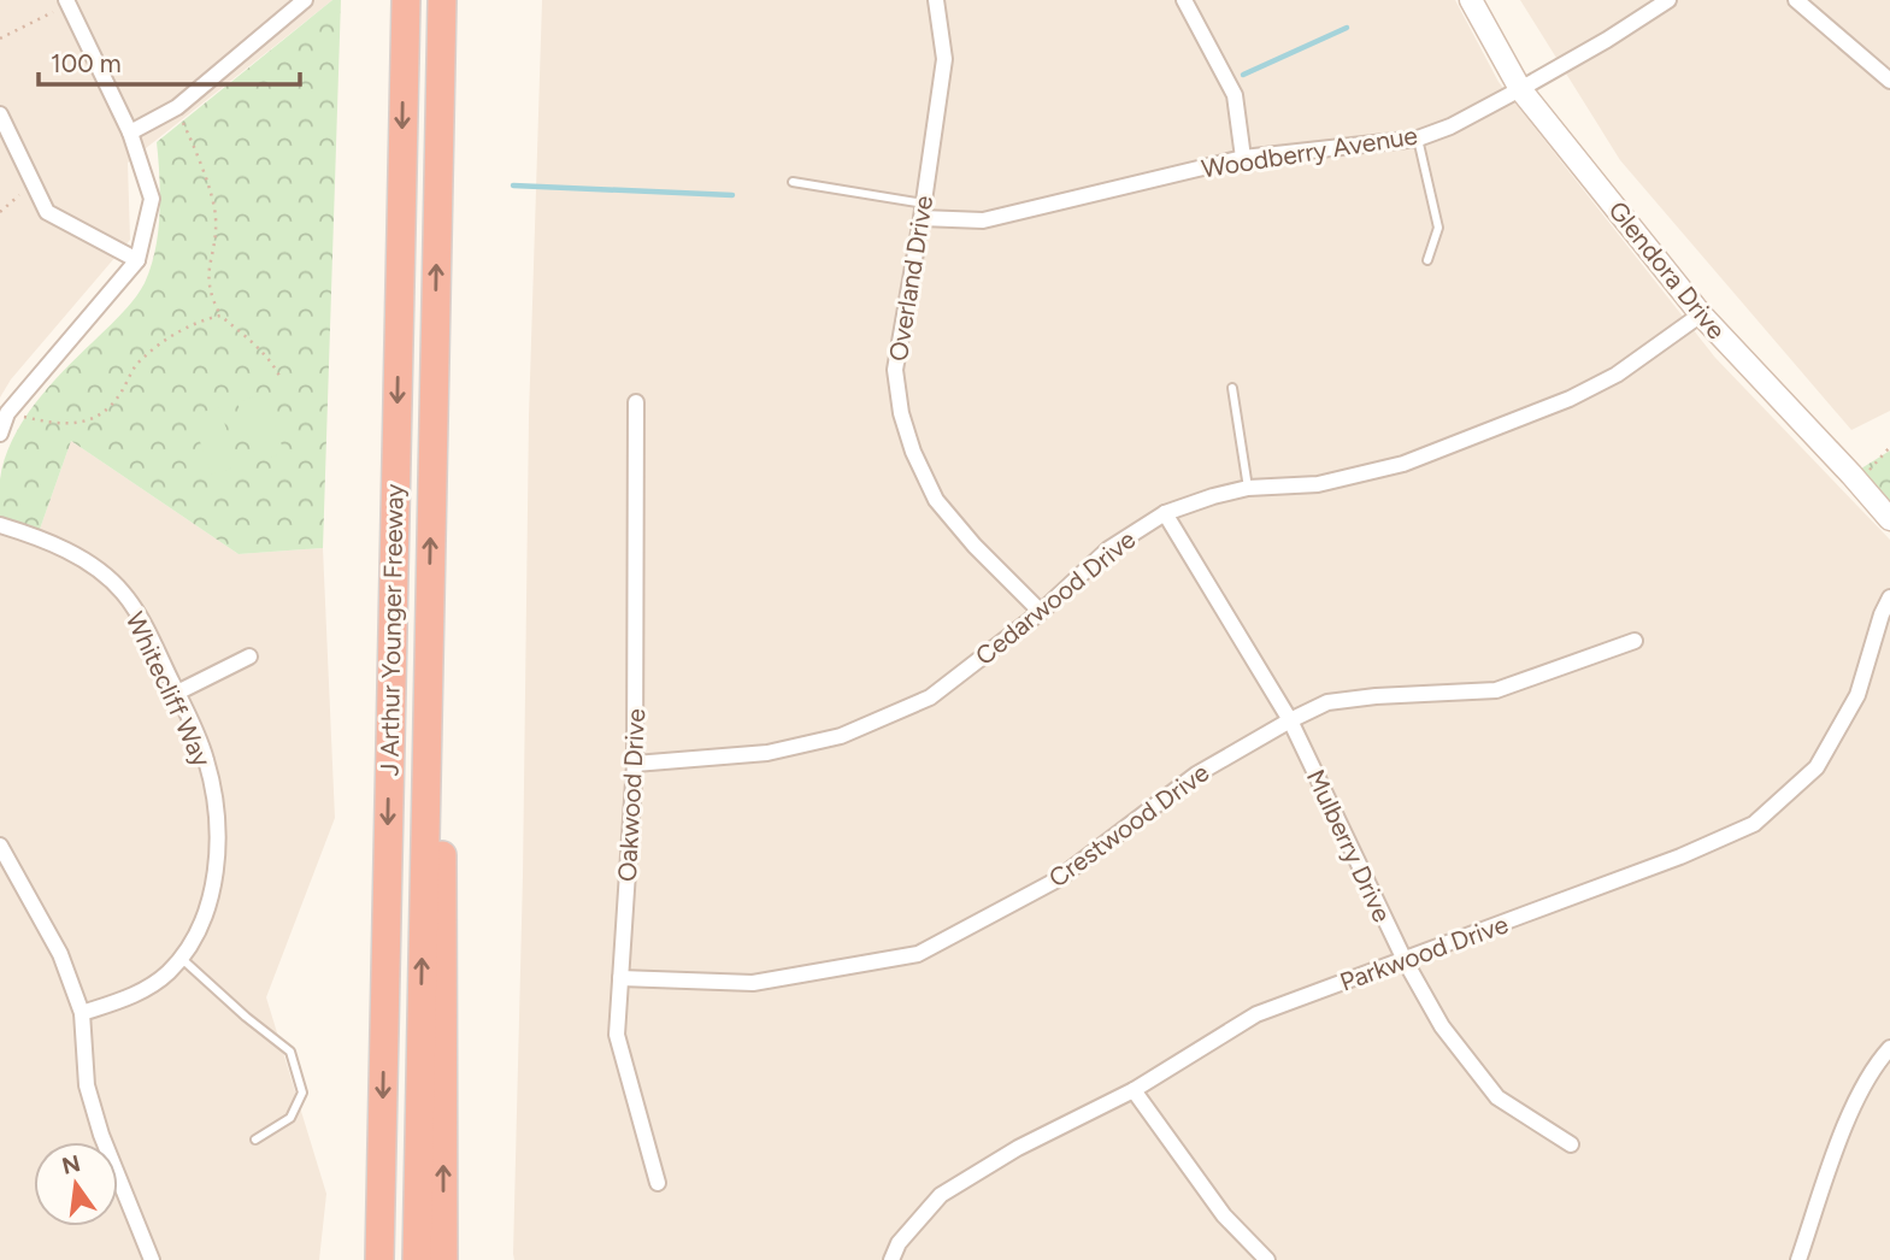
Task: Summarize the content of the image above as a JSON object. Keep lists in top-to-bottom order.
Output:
{
  "streets": {
    "highway": ["J Arthur Younger Freeway"],
    "street": [
      "Woodberry Avenue",
      "Glendora Drive",
      "Overland Drive",
      "Cedarwood Drive",
      "Whitecliff Way",
      "Oakwood Drive",
      "Crestwood Drive",
      "Mulberry Drive",
      "Parkwood Drive"
    ]
  },
  "crossings": [
    ["Woodberry Avenue", "Glendora Drive"],
    ["Woodberry Avenue", "Overland Drive"],
    ["Glendora Drive", "Cedarwood Drive"],
    ["Overland Drive", "Cedarwood Drive"],
    ["Cedarwood Drive", "Oakwood Drive"],
    ["Cedarwood Drive", "Mulberry Drive"],
    ["Oakwood Drive", "Crestwood Drive"],
    ["Crestwood Drive", "Mulberry Drive"],
    ["Mulberry Drive", "Parkwood Drive"]
  ],
  "scale_bar": "100 m",
  "north": "top"
}
